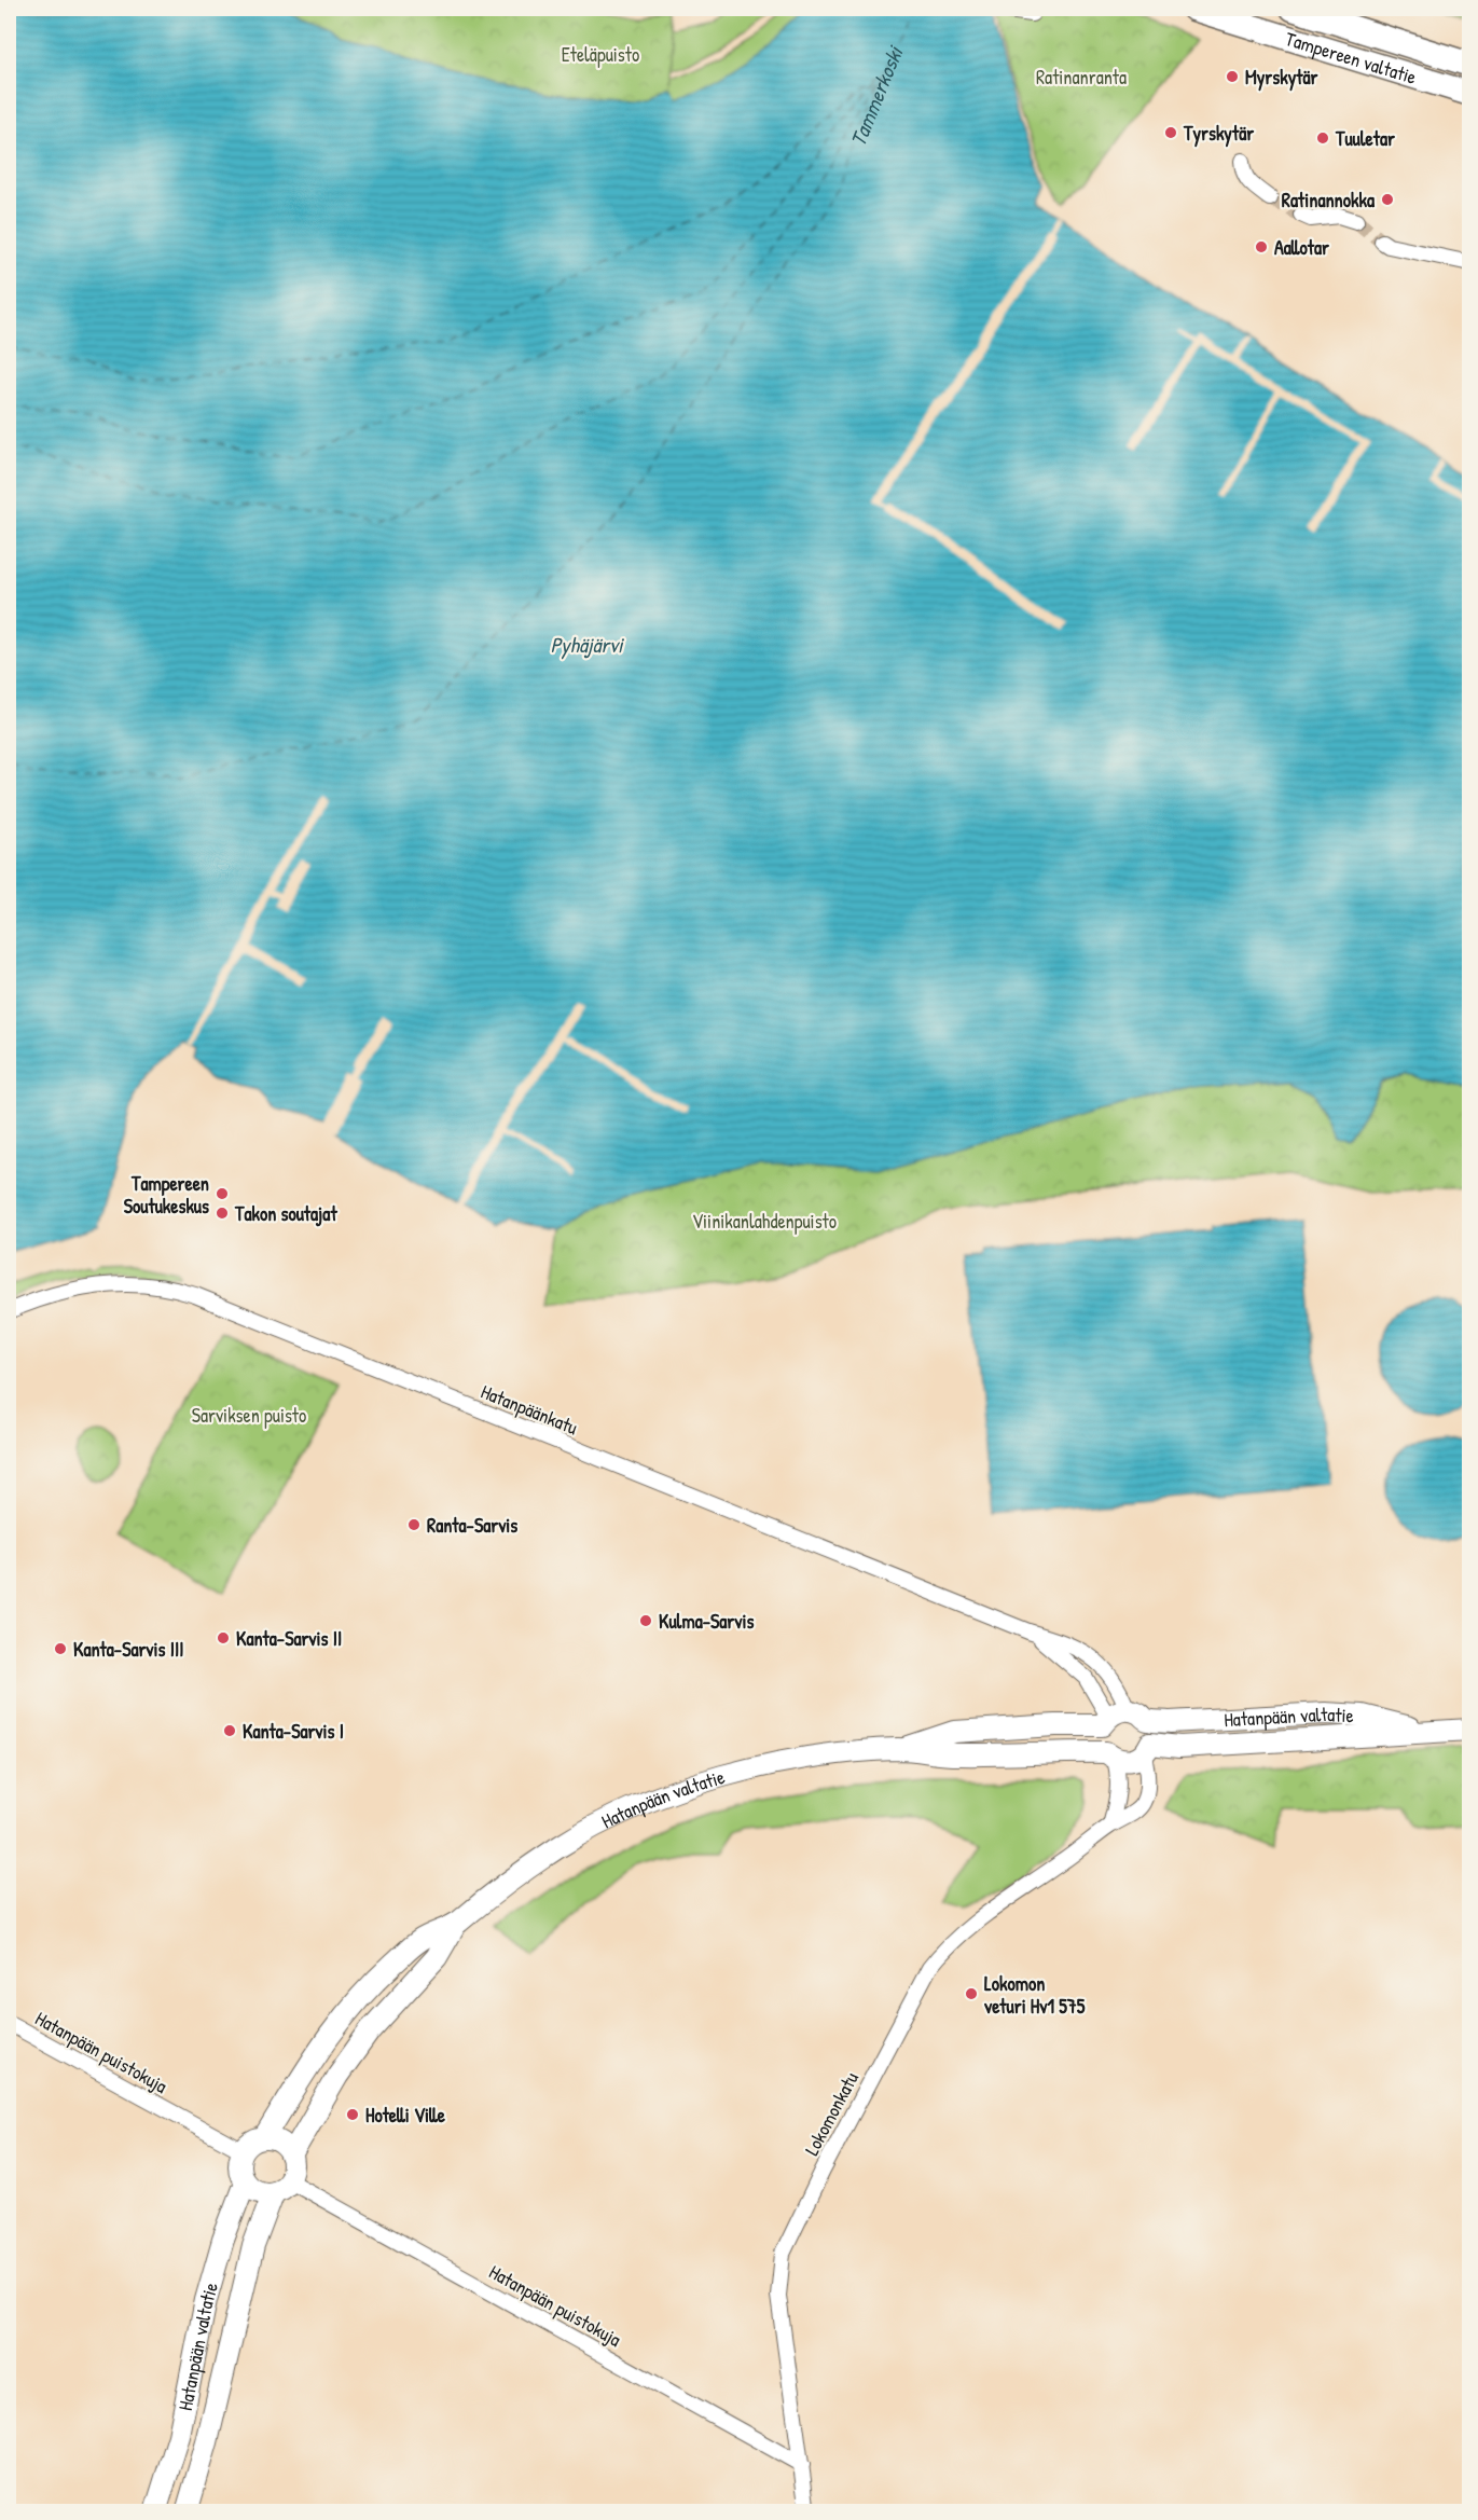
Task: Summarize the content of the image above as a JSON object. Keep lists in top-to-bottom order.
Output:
{
  "streets": {
    "main road": ["Tampereen valtatie", "Hatanpään valtatie"],
    "street": ["Hatanpäänkatu", "Hatanpään puistokuja", "Lokomonkatu"]
  },
  "crossings": [
    ["Hatanpäänkatu", "Hatanpään valtatie"],
    ["Hatanpäänkatu", "Lokomonkatu"],
    ["Hatanpään valtatie", "Hatanpään puistokuja"],
    ["Hatanpään valtatie", "Lokomonkatu"],
    ["Hatanpään puistokuja", "Lokomonkatu"]
  ],
  "water": ["Tammerkoski", "Pyhäjärvi"],
  "parks": [
    "Eteläpuisto",
    "Ratinanranta",
    "Viinikanlahdenpuisto",
    "Sarviksen puisto"
  ],
  "places": [
    "Myrskytär",
    "Tyrskytär",
    "Tuuletar",
    "Ratinannokka",
    "Aallotar",
    "Tampereen Soutukeskus",
    "Takon soutajat",
    "Ranta-Sarvis",
    "Kulma-Sarvis",
    "Kanta-Sarvis II",
    "Kanta-Sarvis III",
    "Kanta-Sarvis I",
    "Lokomon veturi Hv1 575",
    "Hotelli Ville"
  ]
}
